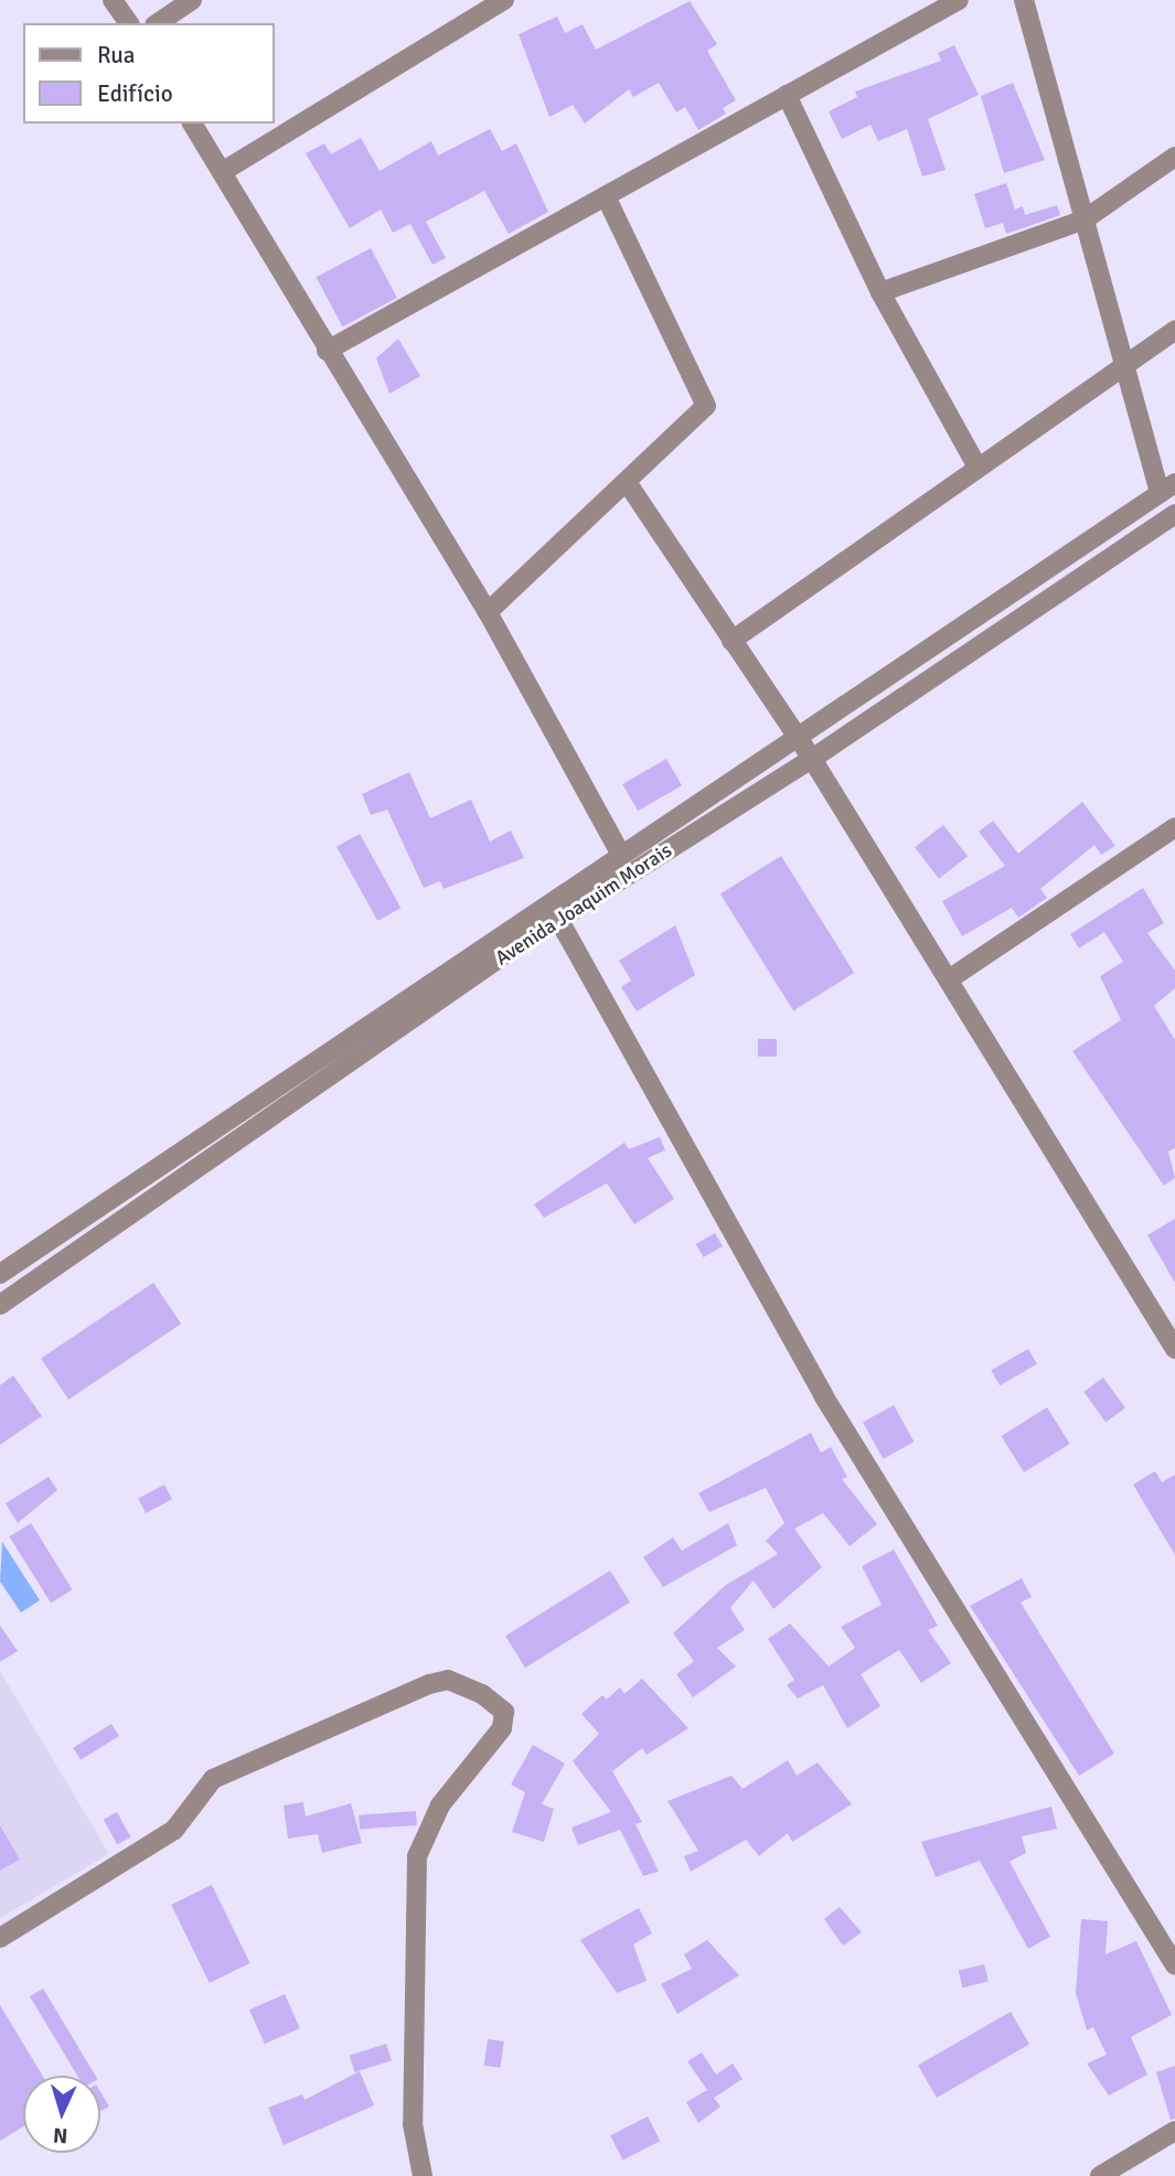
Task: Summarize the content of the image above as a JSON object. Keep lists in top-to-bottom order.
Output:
{
  "streets": {
    "street": ["Avenida Joaquim Morais"]
  },
  "legend": ["Rua", "Edifício"],
  "north": "bottom"
}
